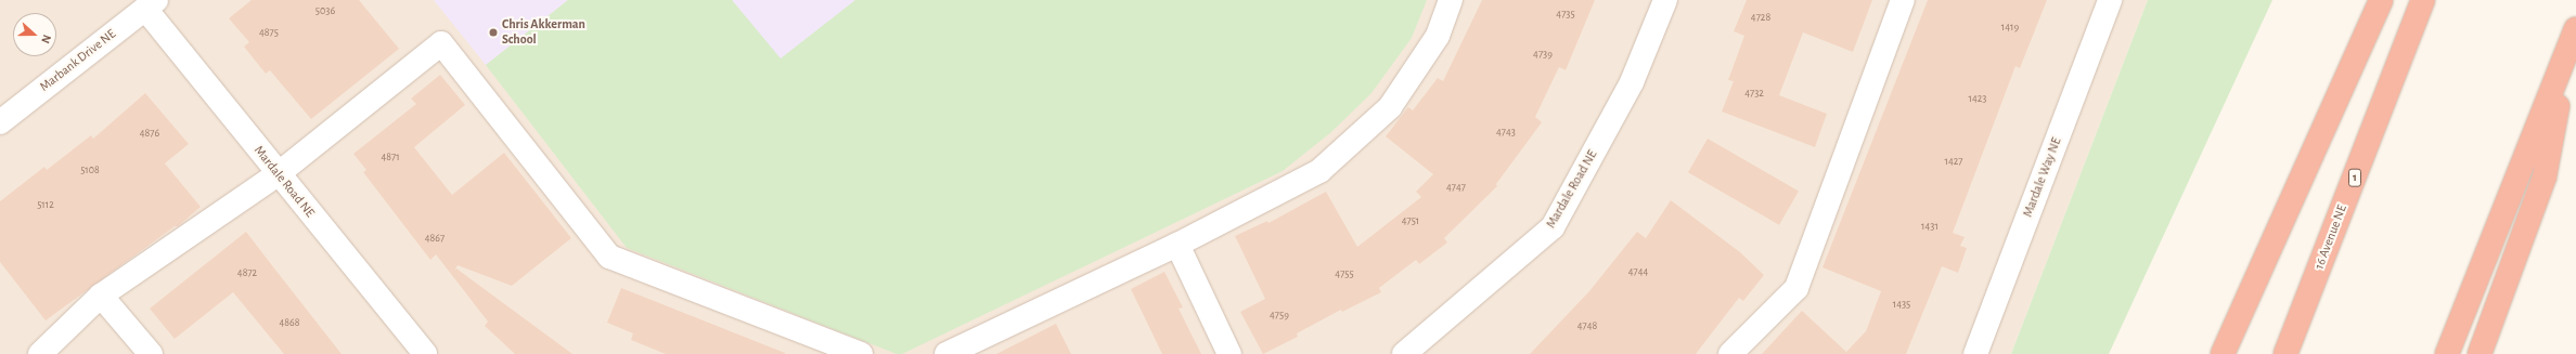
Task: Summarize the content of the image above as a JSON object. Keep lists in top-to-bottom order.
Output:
{
  "streets": {
    "highway": ["1", "16 Avenue NE"],
    "street": ["Marbank Drive NE", "Mardale Way NE", "Mardale Road NE"]
  },
  "crossings": [
    ["Marbank Drive NE", "Mardale Road NE"]
  ],
  "places": ["Chris Akkerman School"],
  "house_numbers": [
    "5036",
    "4735",
    "4728",
    "1419",
    "4875",
    "4739",
    "4732",
    "1423",
    "4743",
    "4876",
    "4871",
    "1427",
    "5108",
    "4747",
    "5112",
    "4751",
    "1431",
    "4867",
    "4744",
    "4872",
    "4755",
    "1435",
    "4759",
    "4868",
    "4748"
  ],
  "north": "right"
}
